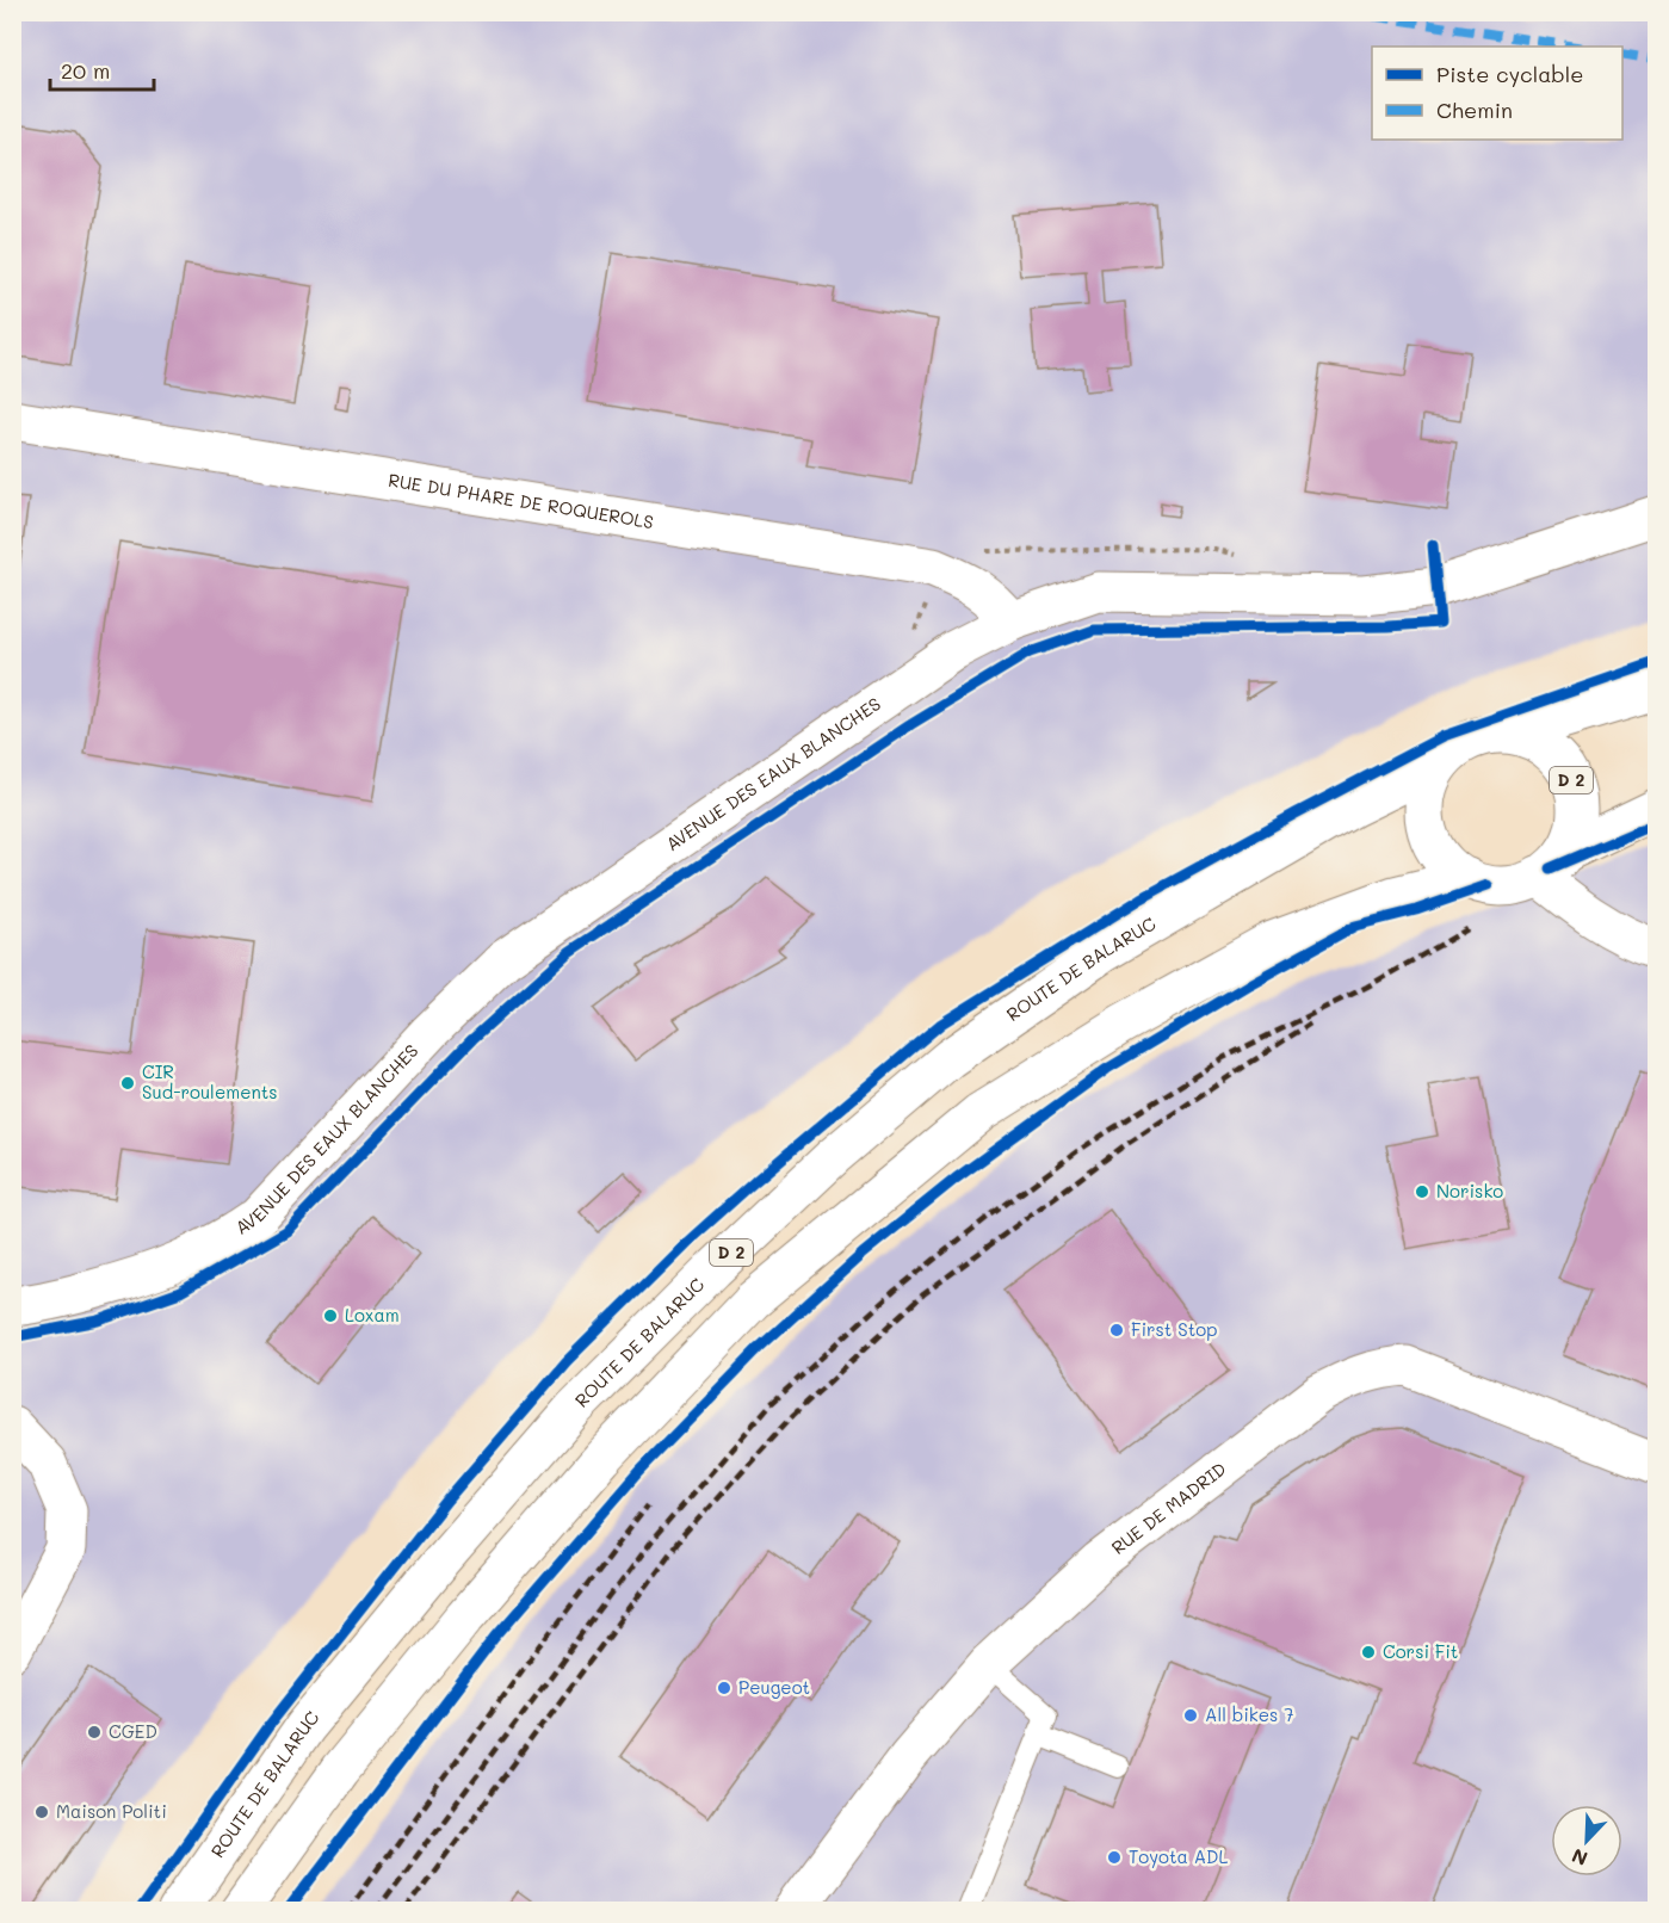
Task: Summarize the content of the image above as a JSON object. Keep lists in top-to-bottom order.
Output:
{
  "streets": {
    "street": [
      "RUE DU PHARE DE ROQUEROLS",
      "AVENUE DES EAUX BLANCHES",
      "D 2",
      "ROUTE DE BALARUC",
      "RUE DE MADRID"
    ]
  },
  "crossings": [
    ["RUE DU PHARE DE ROQUEROLS", "AVENUE DES EAUX BLANCHES"],
    ["D 2", "ROUTE DE BALARUC"]
  ],
  "places": [
    "CIR Sud-roulements",
    "Norisko",
    "Loxam",
    "First Stop",
    "Corsi Fit",
    "Peugeot",
    "All bikes 7",
    "CGED",
    "Maison Politi",
    "Toyota ADL"
  ],
  "legend": ["Piste cyclable", "Chemin"],
  "scale_bar": "20 m",
  "north": "bottom left"
}
